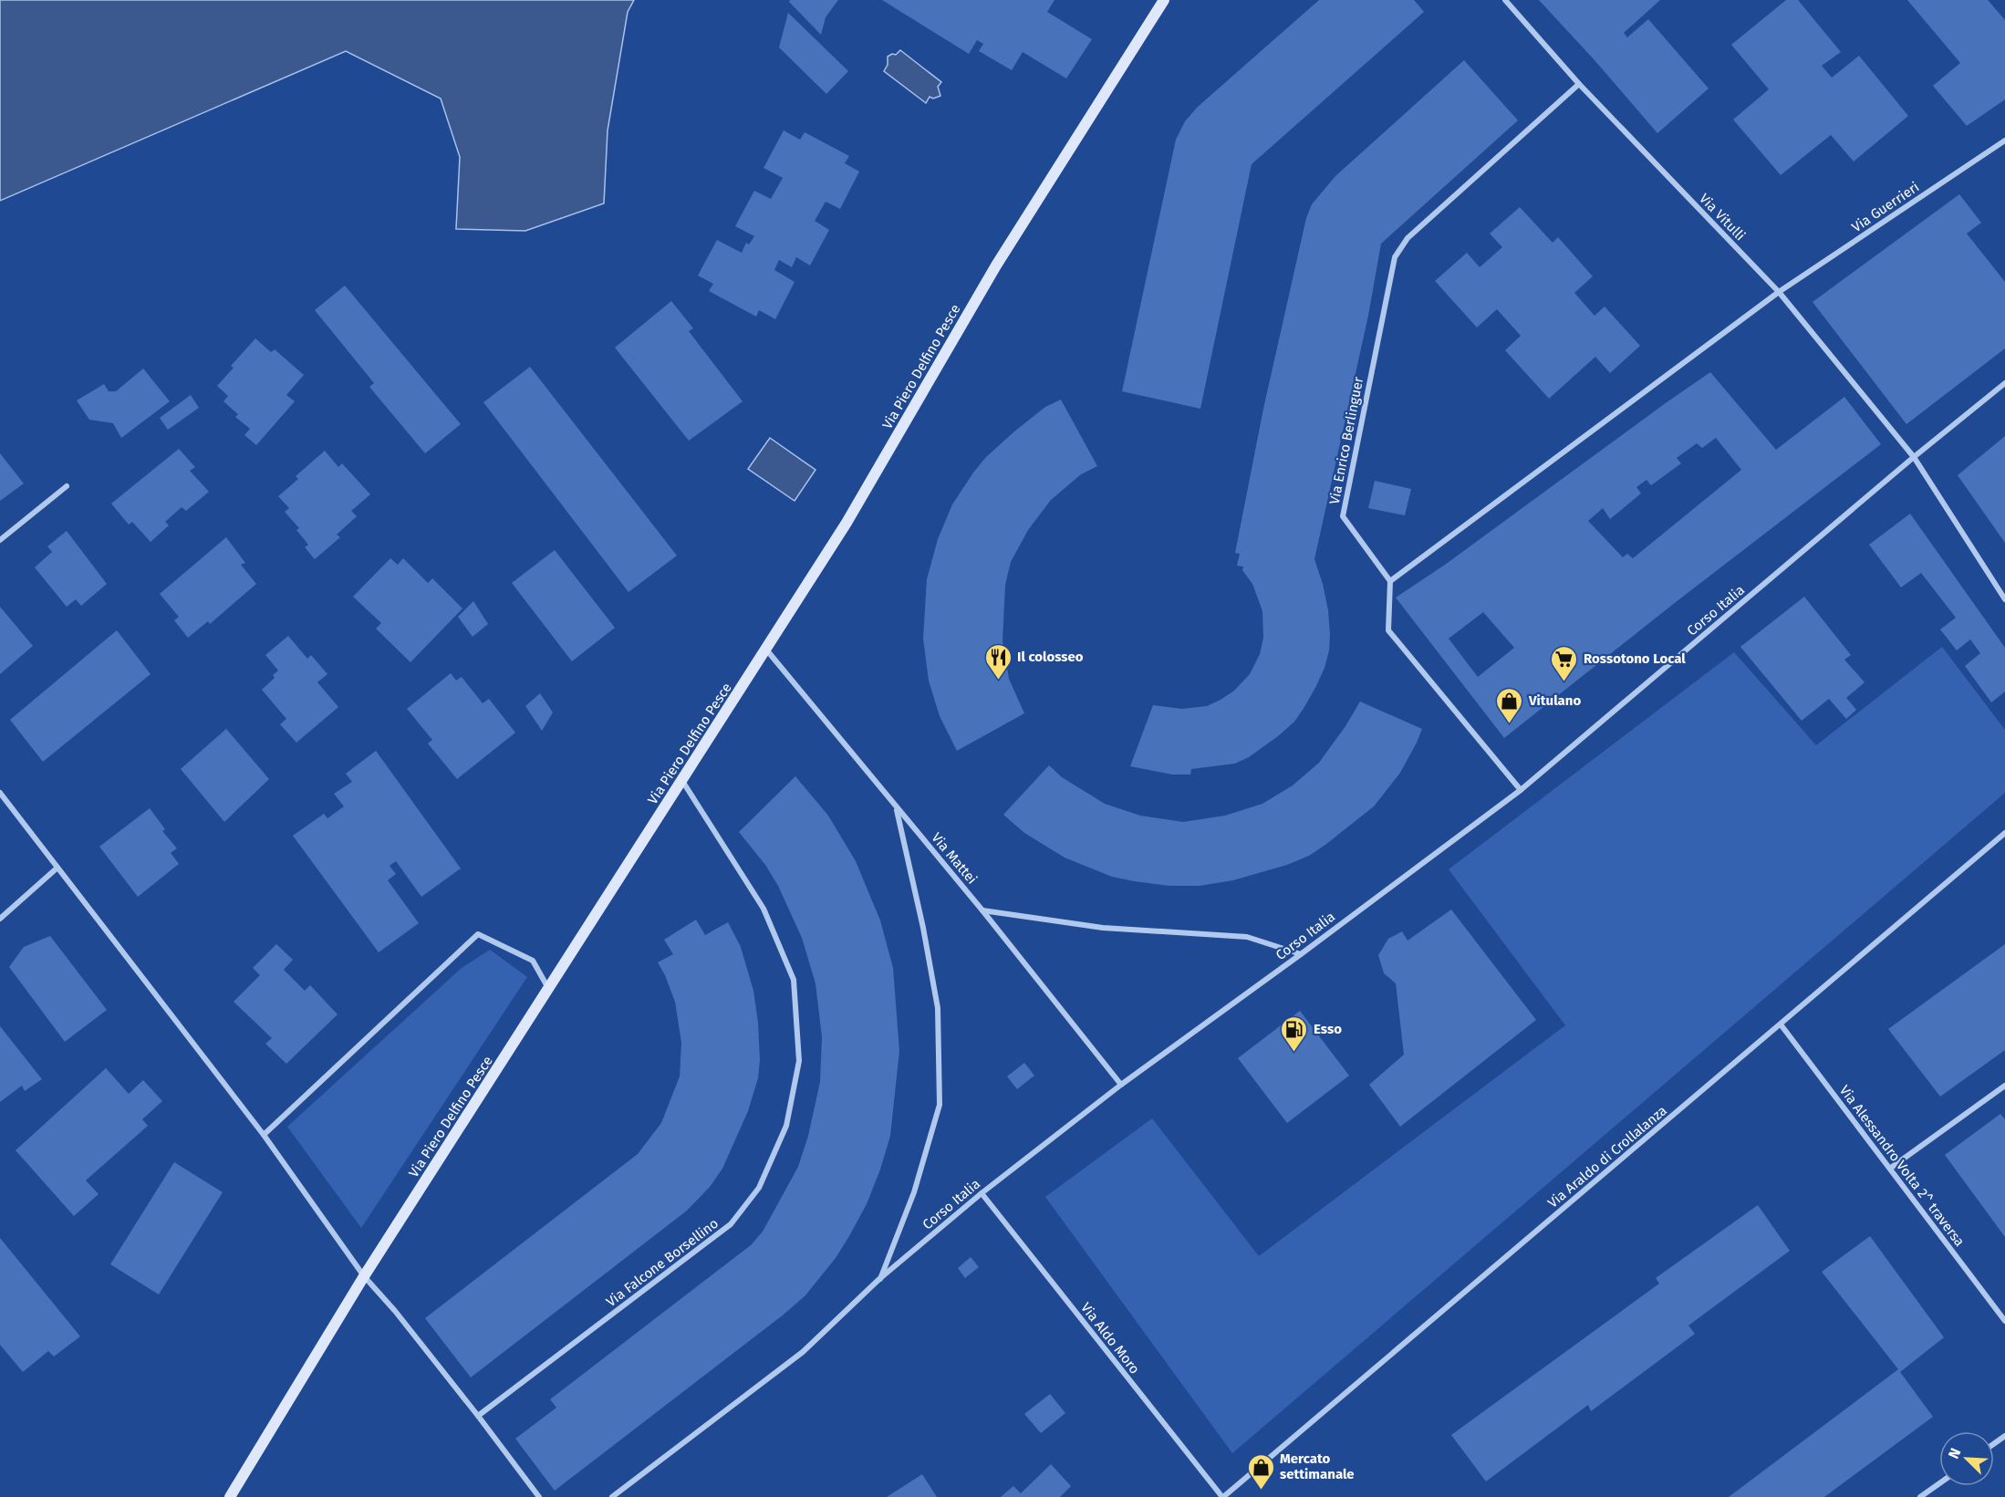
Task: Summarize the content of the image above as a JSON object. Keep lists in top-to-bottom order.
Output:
{
  "streets": {
    "street": [
      "Via Guerrieri",
      "Via Vitulli",
      "Via Piero Delfino Pesce",
      "Via Enrico Berlinguer",
      "Corso Italia",
      "Via Mattei",
      "Via Araldo di Crollalanza",
      "Via Alessandro Volta 2^ traversa",
      "Via Falcone Borsellino",
      "Via Aldo Moro"
    ]
  },
  "crossings": [
    ["Via Guerrieri", "Via Vitulli"],
    ["Via Vitulli", "Via Enrico Berlinguer"],
    ["Via Vitulli", "Corso Italia"],
    ["Via Piero Delfino Pesce", "Via Mattei"],
    ["Via Piero Delfino Pesce", "Via Falcone Borsellino"],
    ["Corso Italia", "Via Mattei"],
    ["Corso Italia", "Via Aldo Moro"],
    ["Via Araldo di Crollalanza", "Via Alessandro Volta 2^ traversa"],
    ["Via Araldo di Crollalanza", "Via Aldo Moro"]
  ],
  "places": {
    "restaurant": ["Il colosseo"],
    "supermarket": ["Rossotono Local"],
    "shop": ["Vitulano", "Mercato settimanale"],
    "fuel station": ["Esso"]
  },
  "north": "top left"
}
